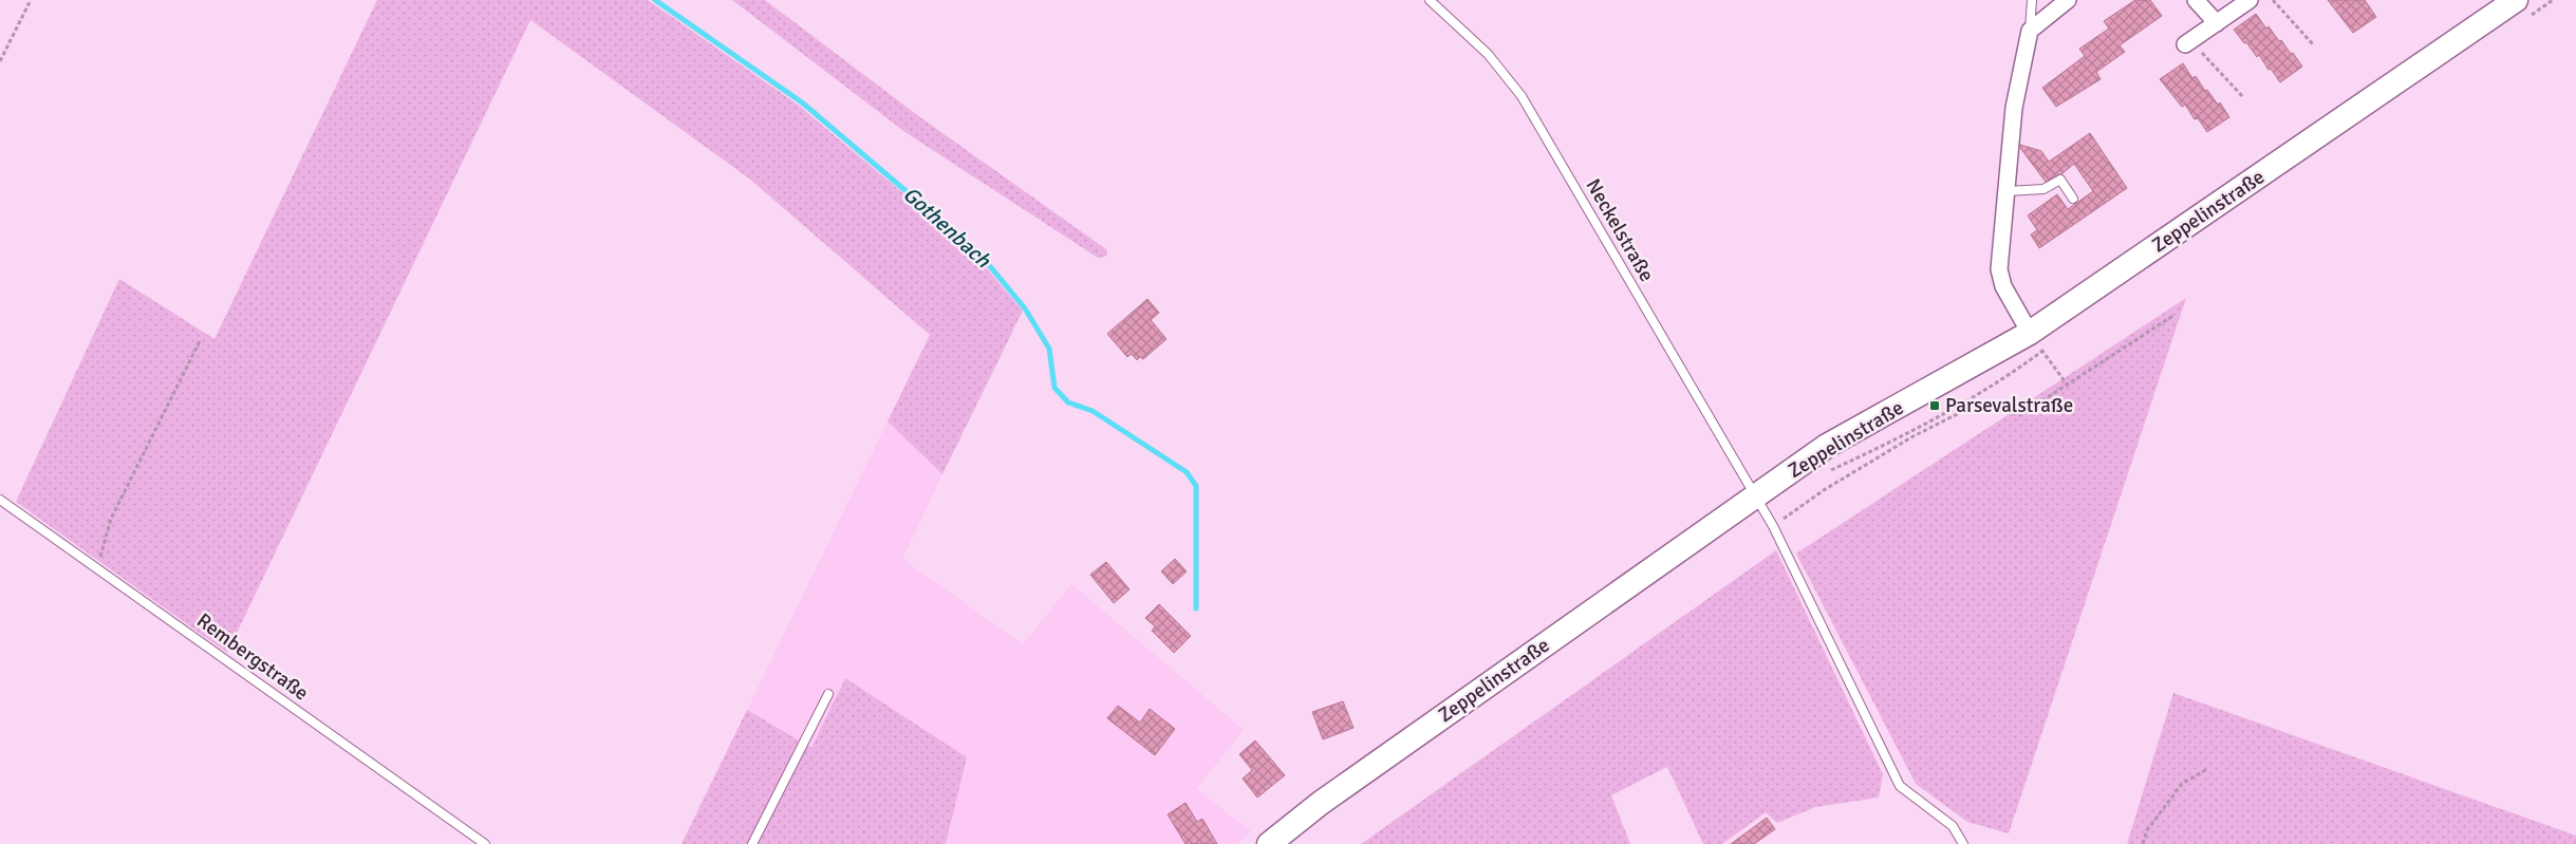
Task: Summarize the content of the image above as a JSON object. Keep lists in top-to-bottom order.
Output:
{
  "streets": {
    "main road": ["Zeppelinstraße"],
    "lane": ["Neckelstraße", "Rembergstraße"]
  },
  "crossings": [
    ["Zeppelinstraße", "Neckelstraße"]
  ],
  "water": ["Gothenbach"],
  "places": {
    "transit": ["Parsevalstraße"]
  }
}
